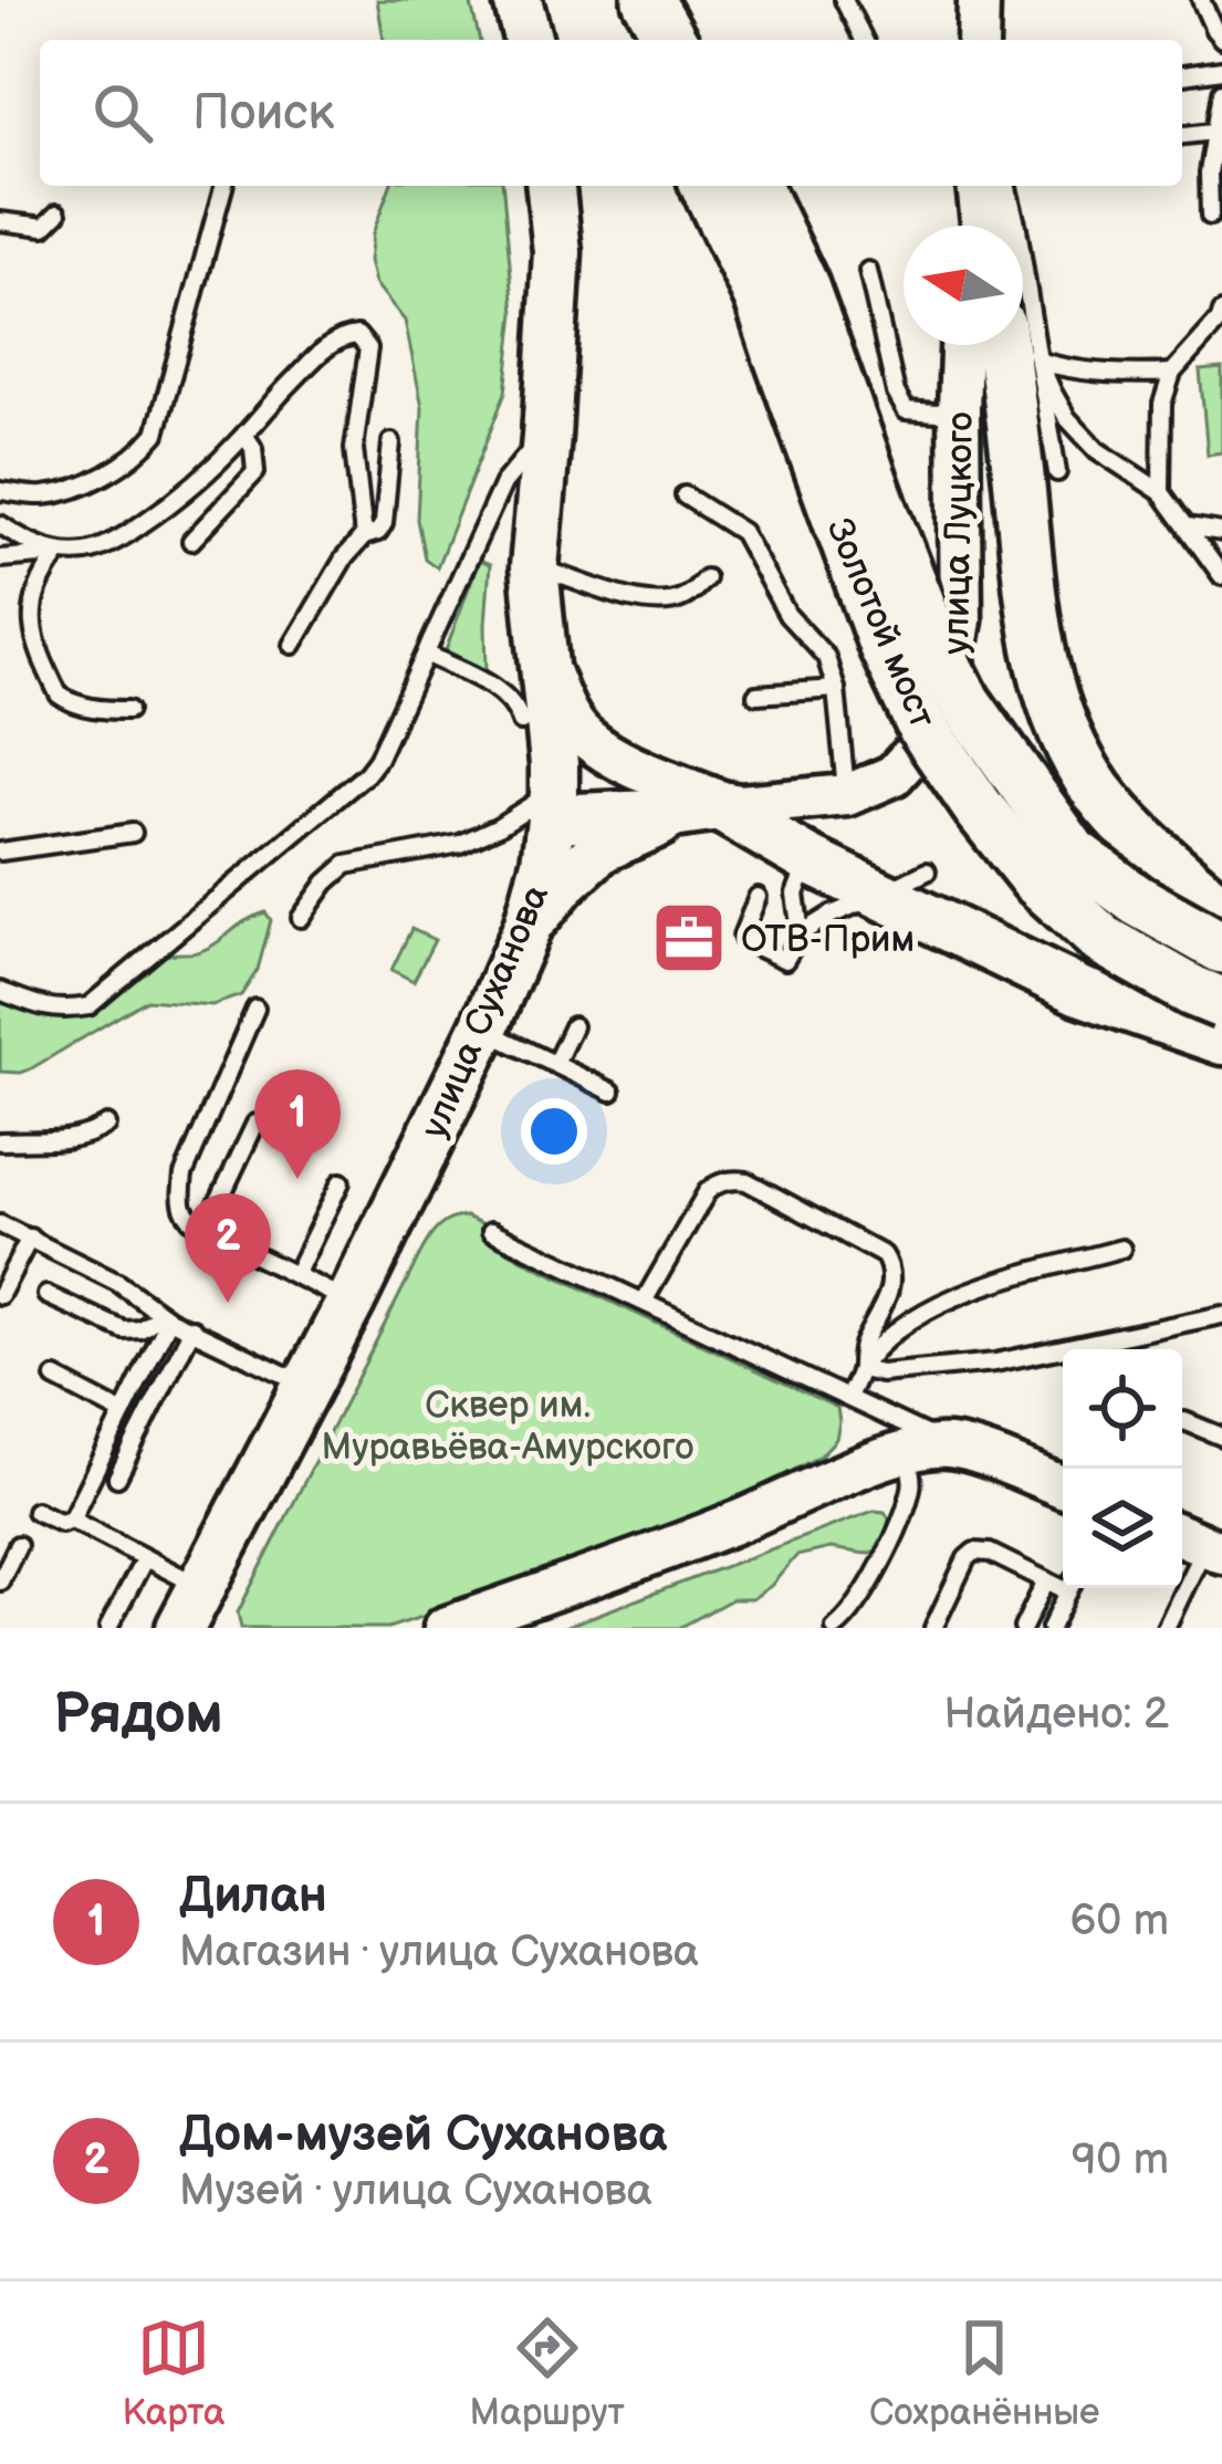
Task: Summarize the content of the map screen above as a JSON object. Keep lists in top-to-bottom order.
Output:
{
  "streets": {
    "highway": ["Золотой мост"],
    "main road": ["улица Луцкого", "улица Суханова"]
  },
  "parks": ["Сквер им. Муравьёва-Амурского"],
  "places": {
    "office": ["ОТВ-Прим"]
  },
  "north": "left",
  "page": {
    "search": "Поиск",
    "pins": ["1", "2"],
    "heading": ["Рядом", "Найдено: 2"],
    "list": [
      {
        "mark": "1",
        "name": "Дилан",
        "note": "Магазин · улица Суханова",
        "value": "60 m"
      },
      {
        "mark": "2",
        "name": "Дом-музей Суханова",
        "note": "Музей · улица Суханова",
        "value": "90 m"
      }
    ],
    "nav": ["Карта", "Маршрут", "Сохранённые"]
  }
}
